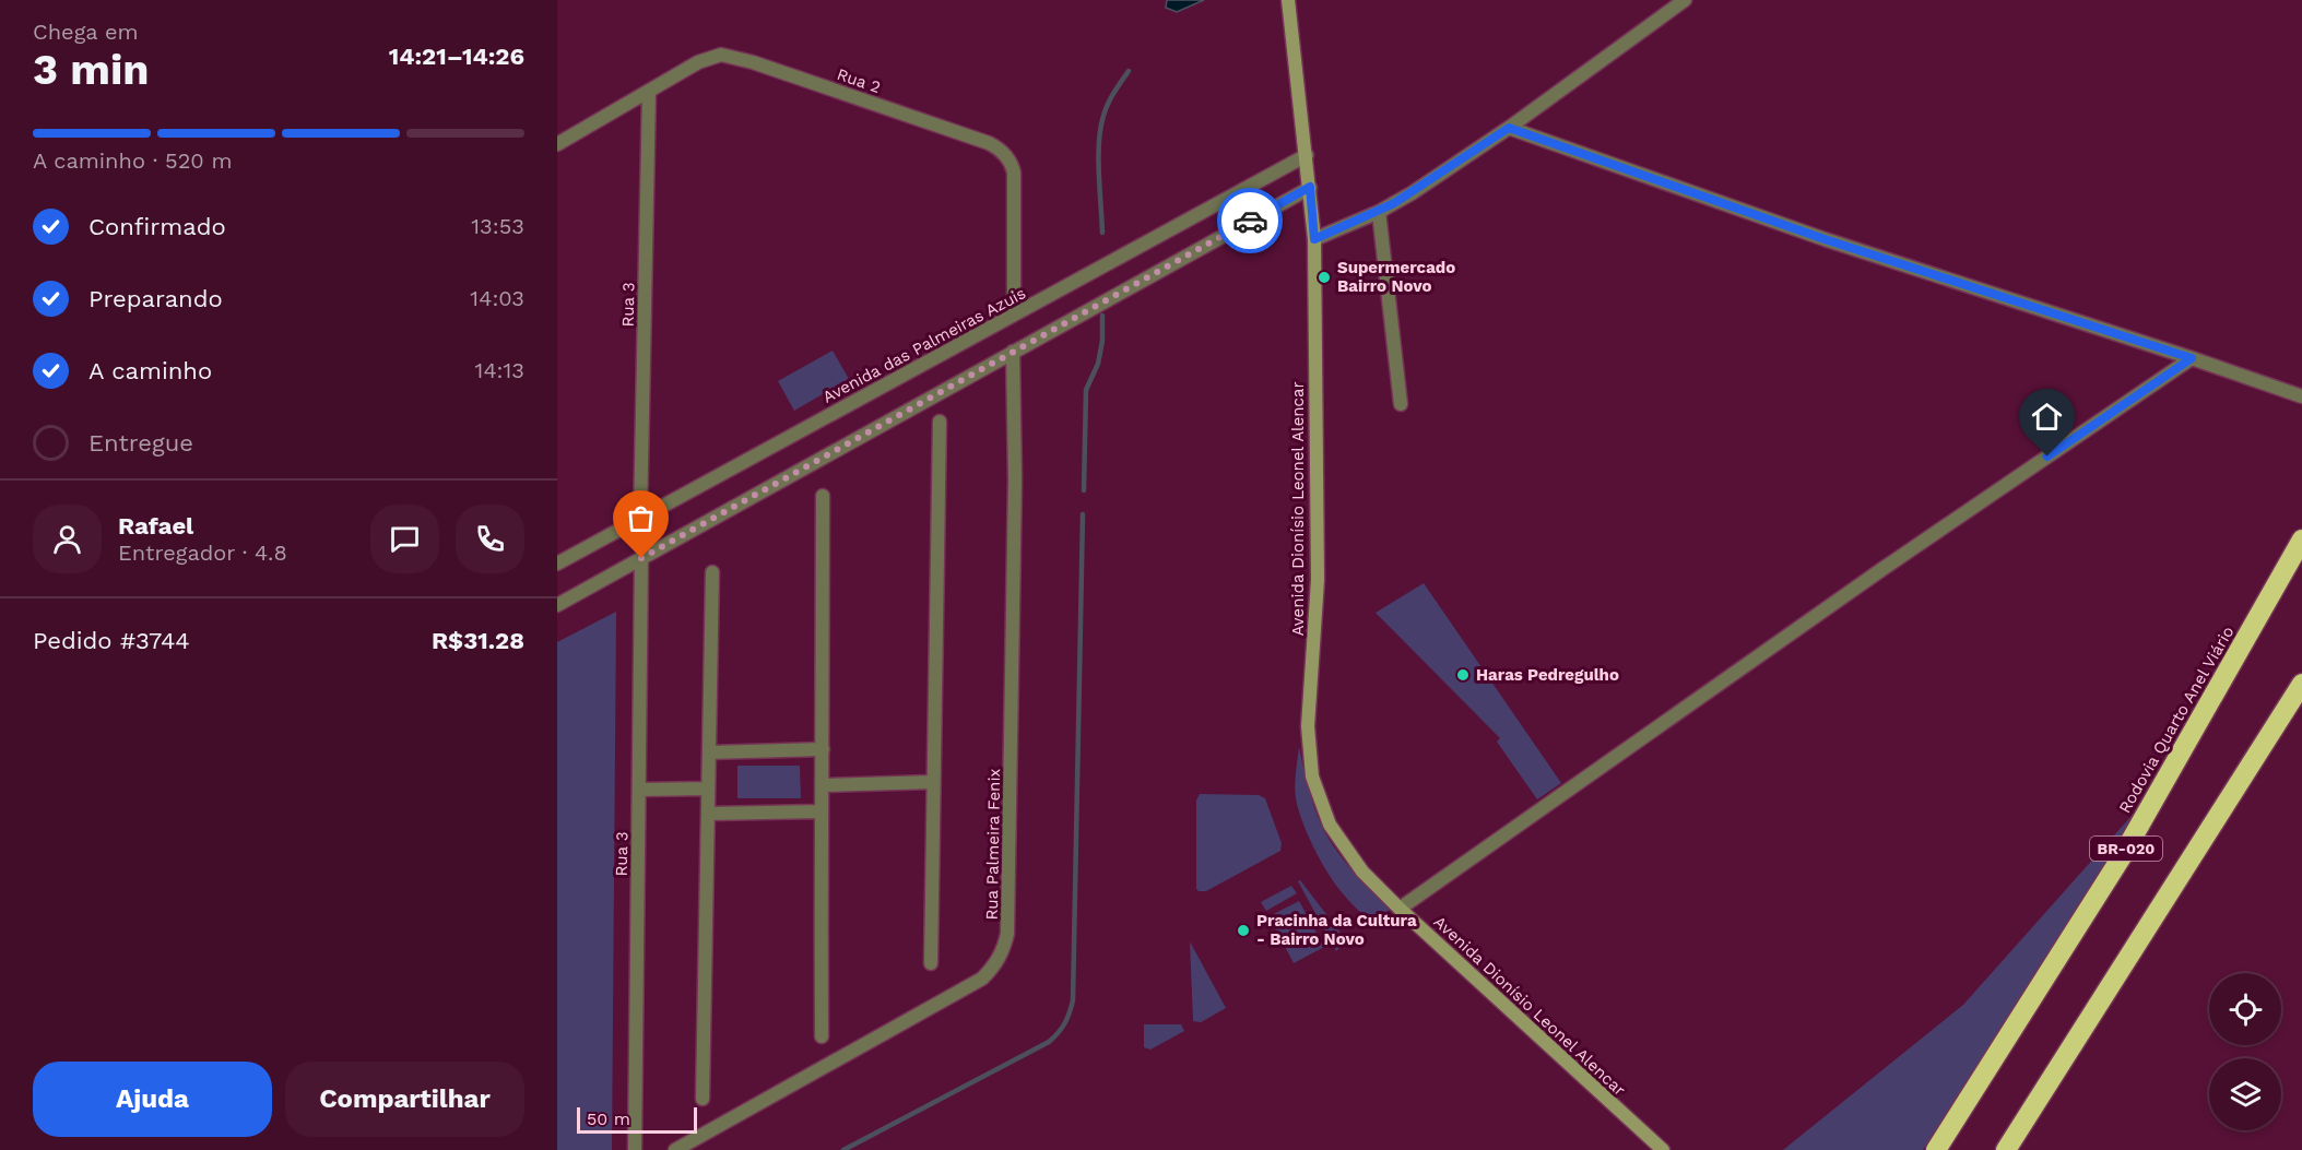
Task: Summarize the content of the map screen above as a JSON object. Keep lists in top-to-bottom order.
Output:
{
  "streets": {
    "highway": ["Rodovia Quarto Anel Viário", "BR-020"],
    "street": [
      "Rua 2",
      "Rua 3",
      "Avenida das Palmeiras Azuis",
      "Avenida Dionísio Leonel Alencar",
      "Rua Palmeira Fenix"
    ]
  },
  "crossings": [
    ["Rua 2", "Rua 3"],
    ["Rua 2", "Avenida das Palmeiras Azuis"],
    ["Rua 3", "Avenida das Palmeiras Azuis"],
    ["Avenida das Palmeiras Azuis", "Avenida Dionísio Leonel Alencar"]
  ],
  "places": ["Supermercado Bairro Novo", "Haras Pedregulho", "Pracinha da Cultura - Bairro Novo"],
  "scale_bar": "50 m",
  "page": {
    "heading": ["3 min", "Chega em", "14:21–14:26"],
    "panel": [
      "Rafael",
      "Entregador · 4.8",
      "Pedido #3744",
      "R$31.28"
    ],
    "bar": "A caminho · 520 m",
    "list": [
      ["Confirmado", "13:53"],
      ["Preparando", "14:03"],
      ["A caminho", "14:13"],
      "Entregue"
    ],
    "buttons": ["Ajuda", "Compartilhar"],
    "scale": "50 m"
  }
}
